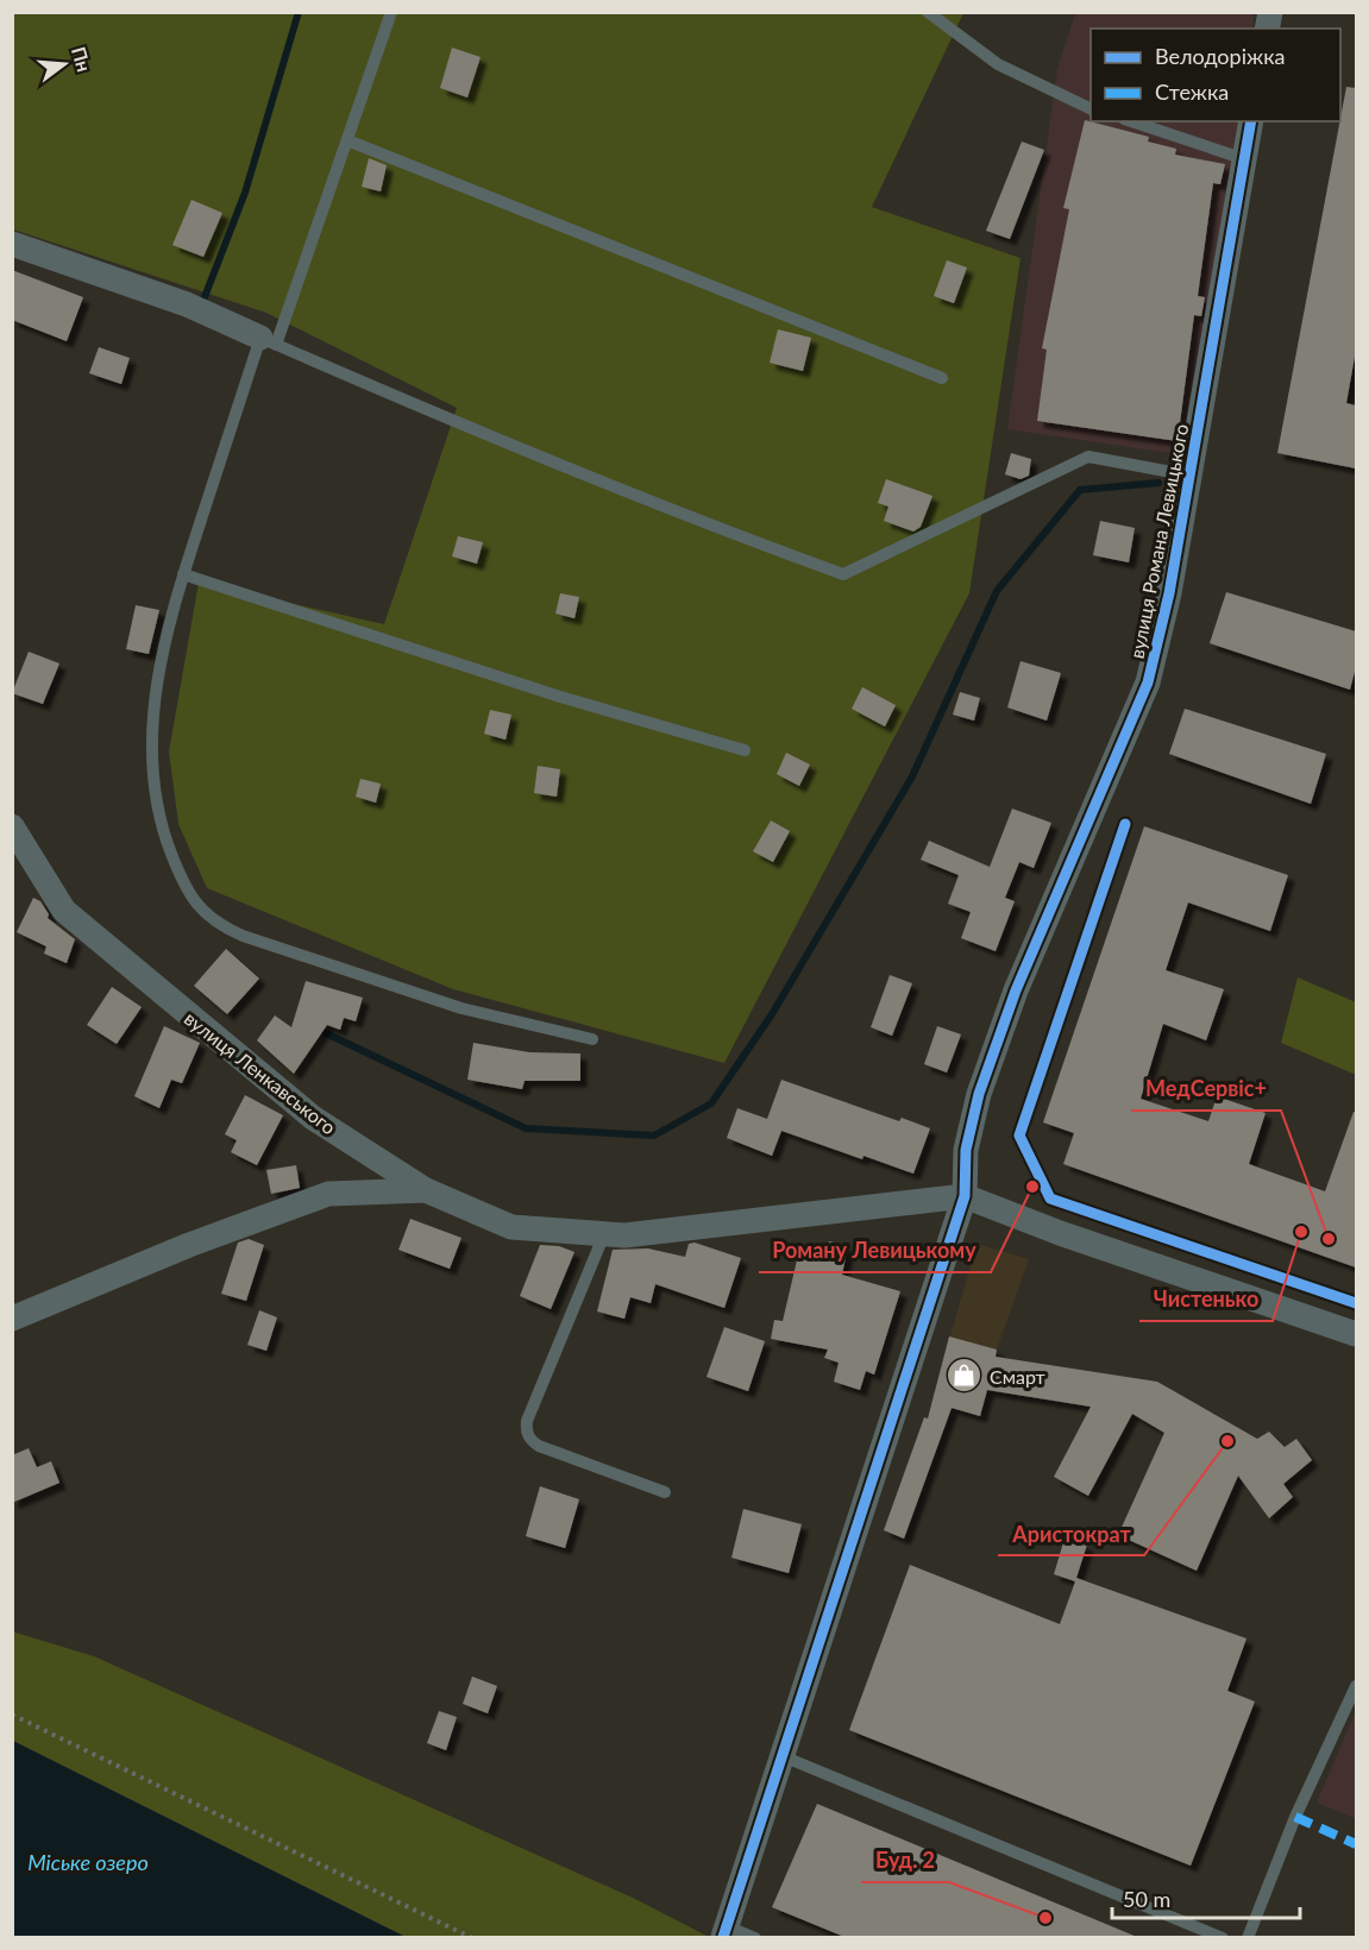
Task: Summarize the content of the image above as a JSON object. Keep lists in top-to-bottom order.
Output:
{
  "streets": {
    "street": ["вулиця Романа Левицького", "вулиця Ленкавського"]
  },
  "crossings": [
    ["вулиця Романа Левицького", "вулиця Ленкавського"]
  ],
  "water": ["Міське озеро"],
  "places": {
    "other": [
      "Роману Левицькому",
      "Чистенько",
      "МедСервіс+",
      "Аристократ",
      "Буд. 2"
    ],
    "shop": ["Смарт"]
  },
  "legend": ["Велодоріжка", "Стежка"],
  "scale_bar": "50 m",
  "north": "right"
}
